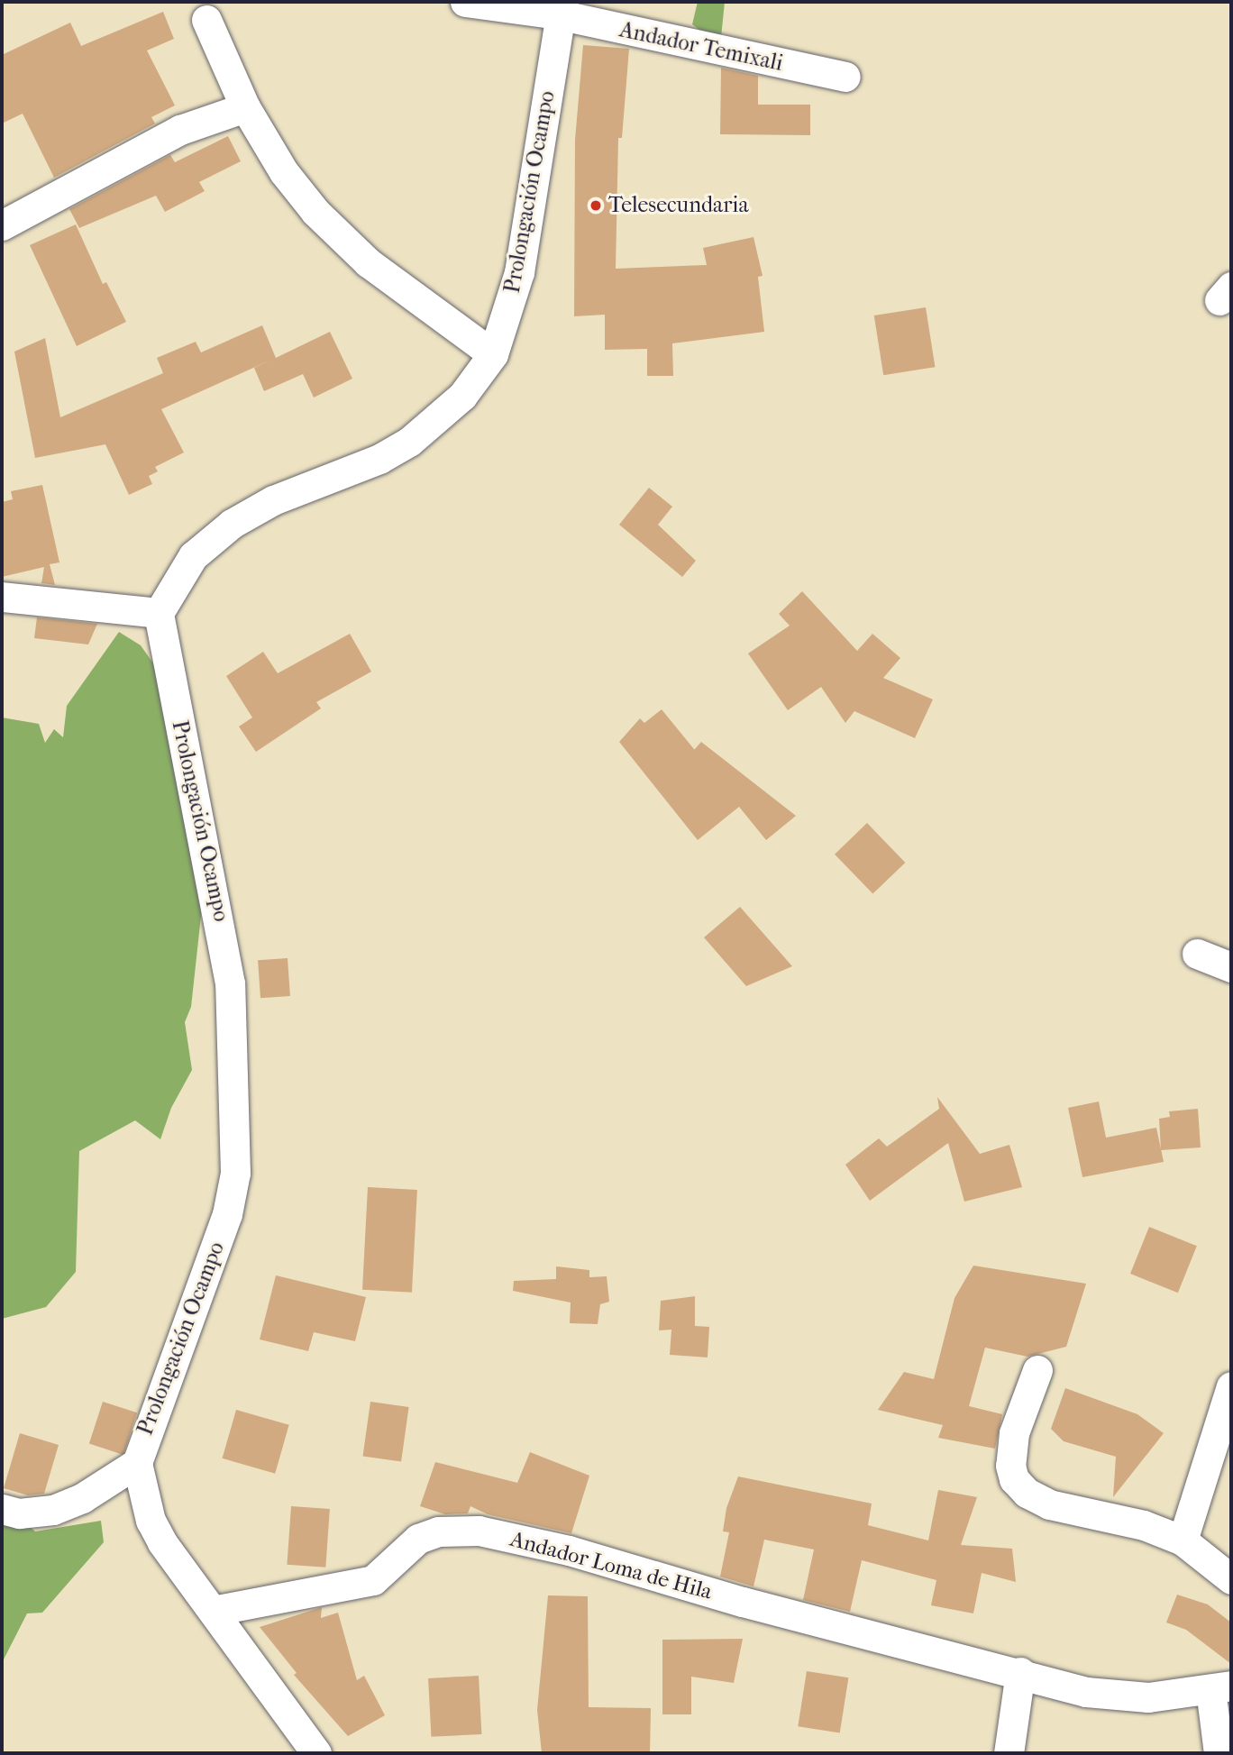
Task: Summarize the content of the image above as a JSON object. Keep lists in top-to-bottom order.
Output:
{
  "streets": {
    "street": ["Andador Temixali", "Prolongación Ocampo", "Andador Loma de Hila"]
  },
  "crossings": [
    ["Andador Temixali", "Prolongación Ocampo"],
    ["Prolongación Ocampo", "Andador Loma de Hila"]
  ],
  "places": ["Telesecundaria"]
}
